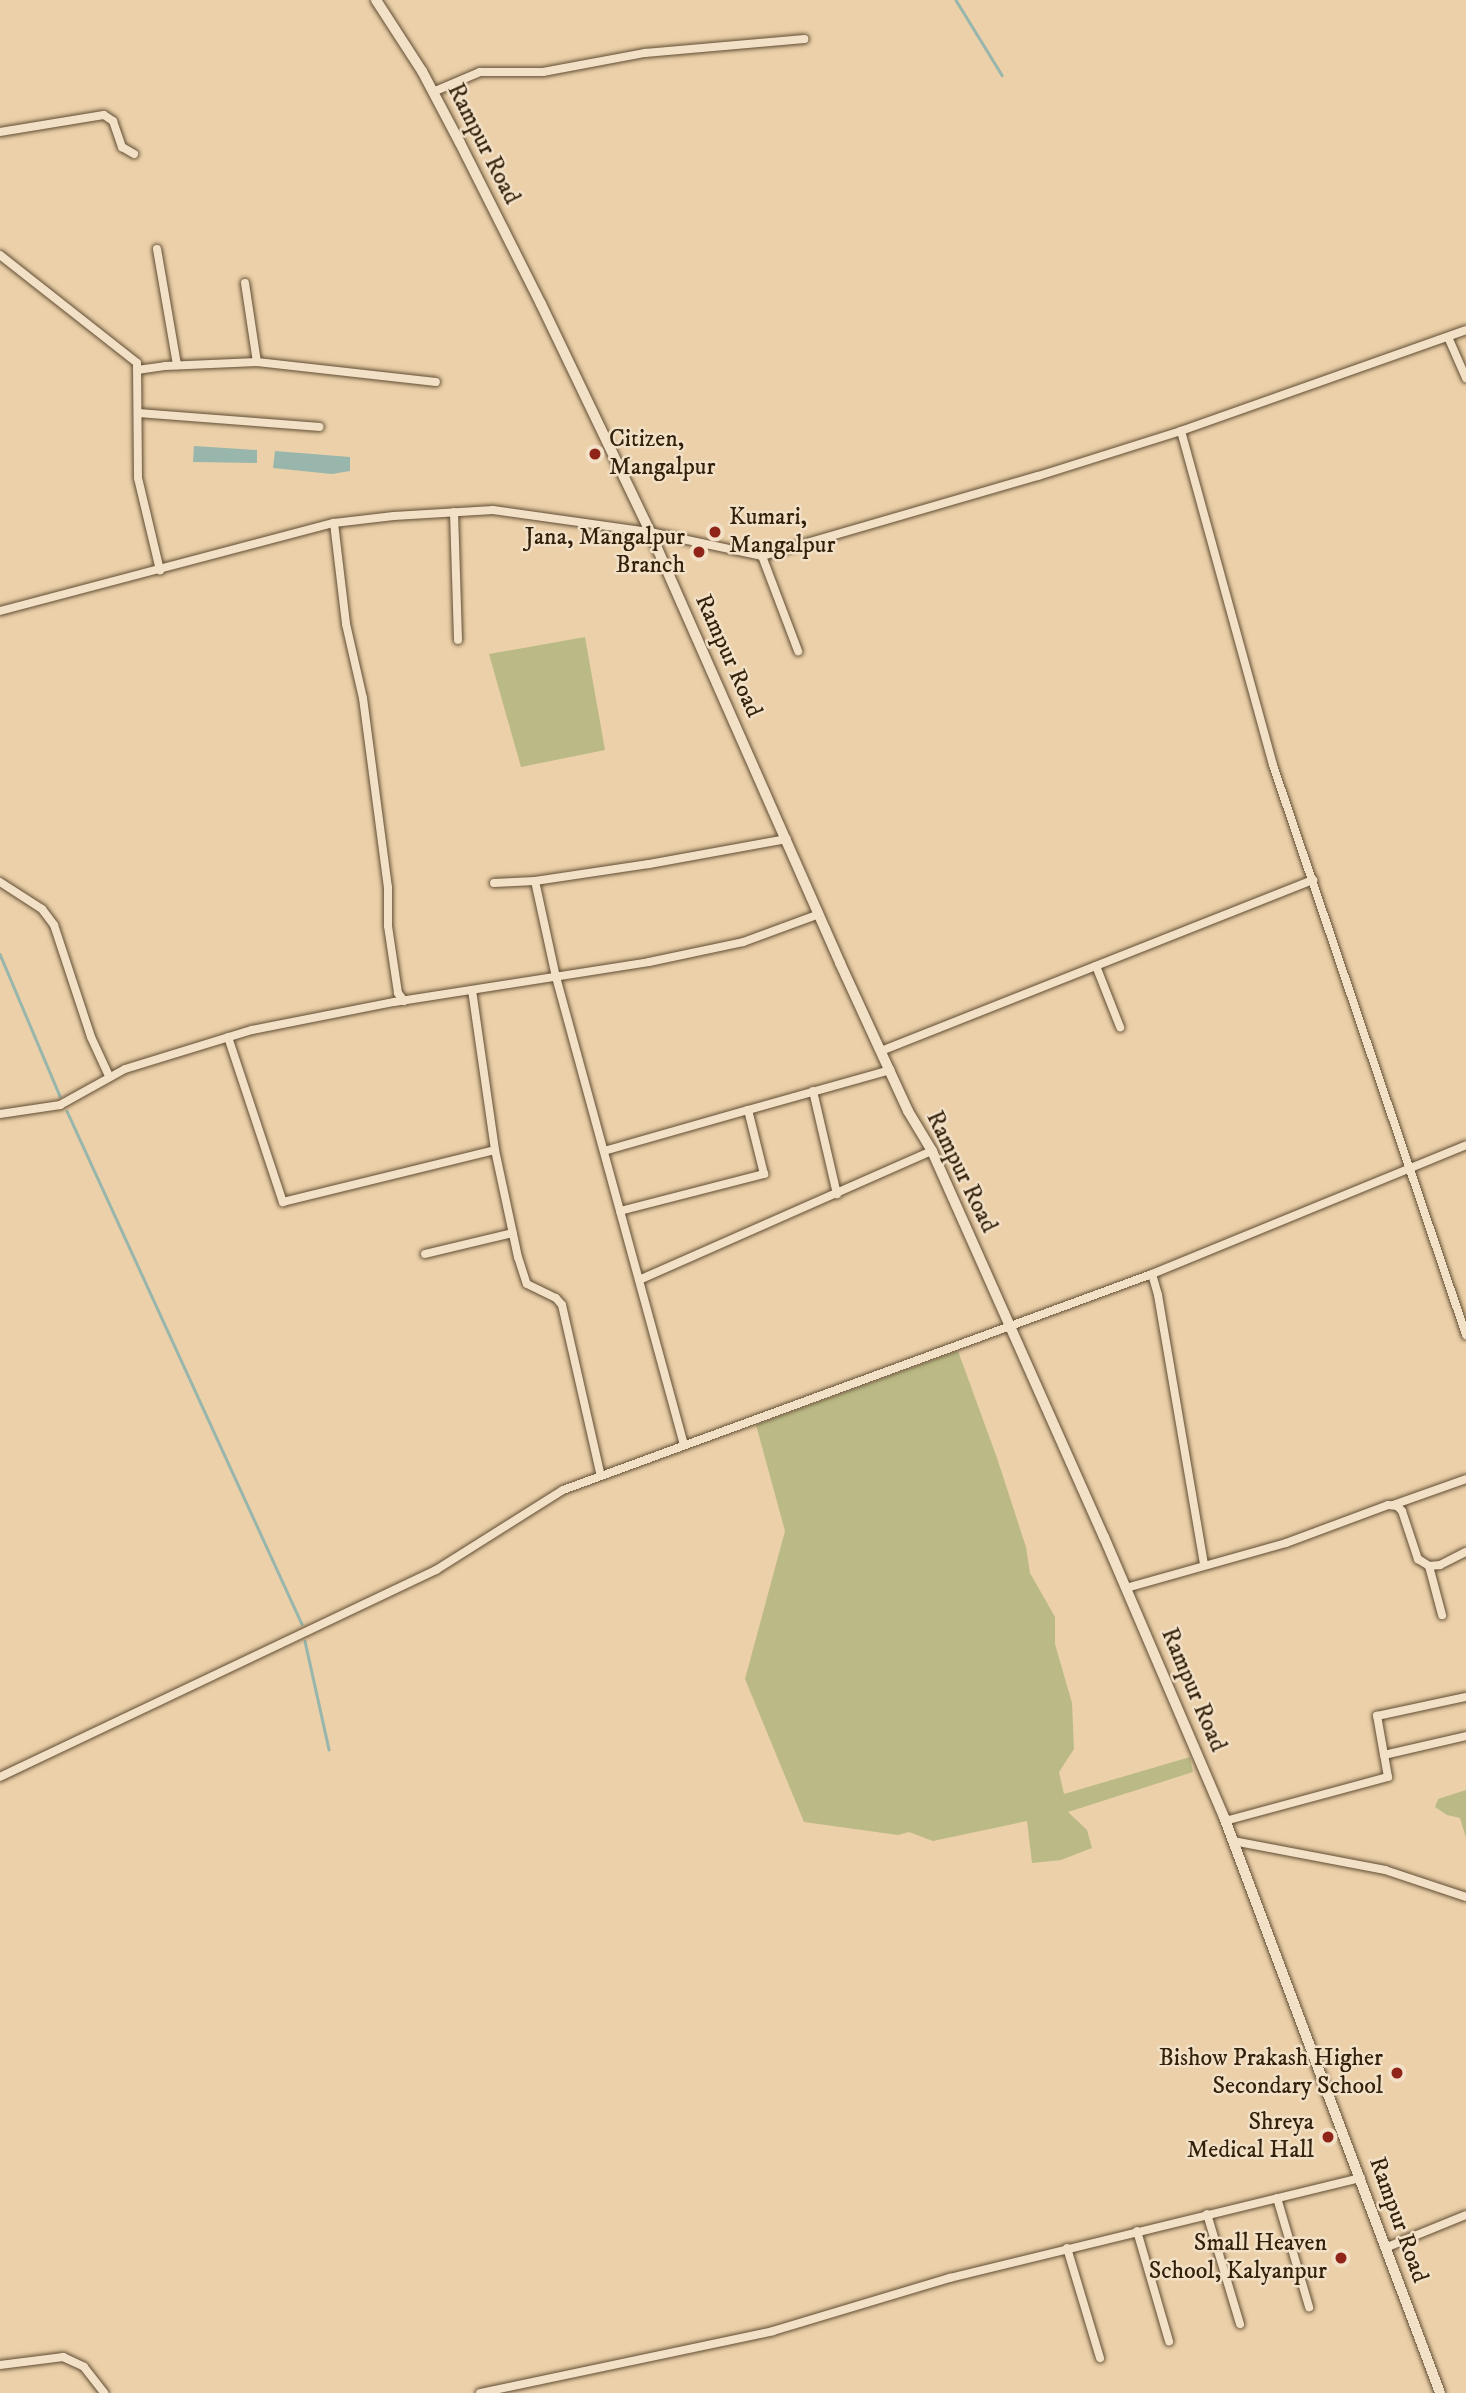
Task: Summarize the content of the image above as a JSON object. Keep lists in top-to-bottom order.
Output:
{
  "streets": {
    "main road": ["Rampur Road"]
  },
  "places": [
    "Citizen, Mangalpur",
    "Kumari, Mangalpur",
    "Jana, Mangalpur Branch",
    "Bishow Prakash Higher Secondary School",
    "Shreya Medical Hall",
    "Small Heaven School, Kalyanpur"
  ]
}
